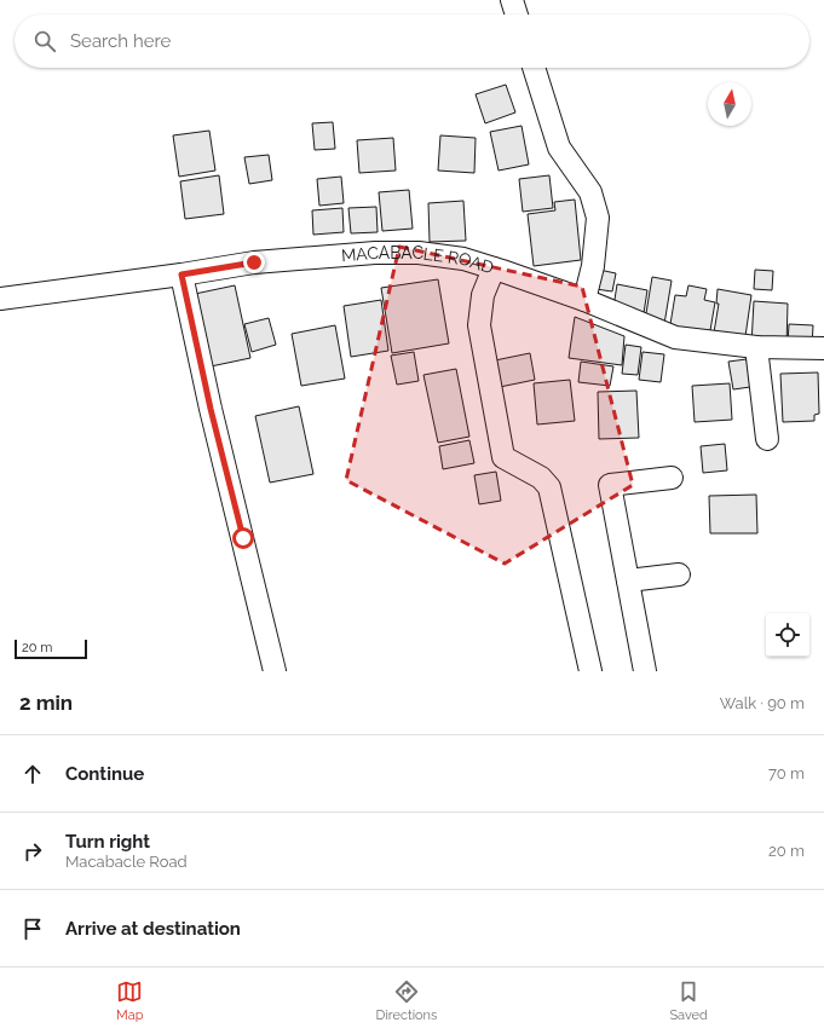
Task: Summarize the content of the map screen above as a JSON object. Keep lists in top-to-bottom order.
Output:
{
  "streets": {
    "street": ["MACABACLE ROAD"]
  },
  "scale_bar": "20 m",
  "north": "top",
  "page": {
    "search": "Search here",
    "scale": "20 m",
    "heading": ["2 min", "Walk · 90 m"],
    "list": [
      ["Continue", "70 m"],
      ["Turn right", "Macabacle Road", "20 m"],
      "Arrive at destination"
    ],
    "nav": ["Map", "Directions", "Saved"]
  }
}
